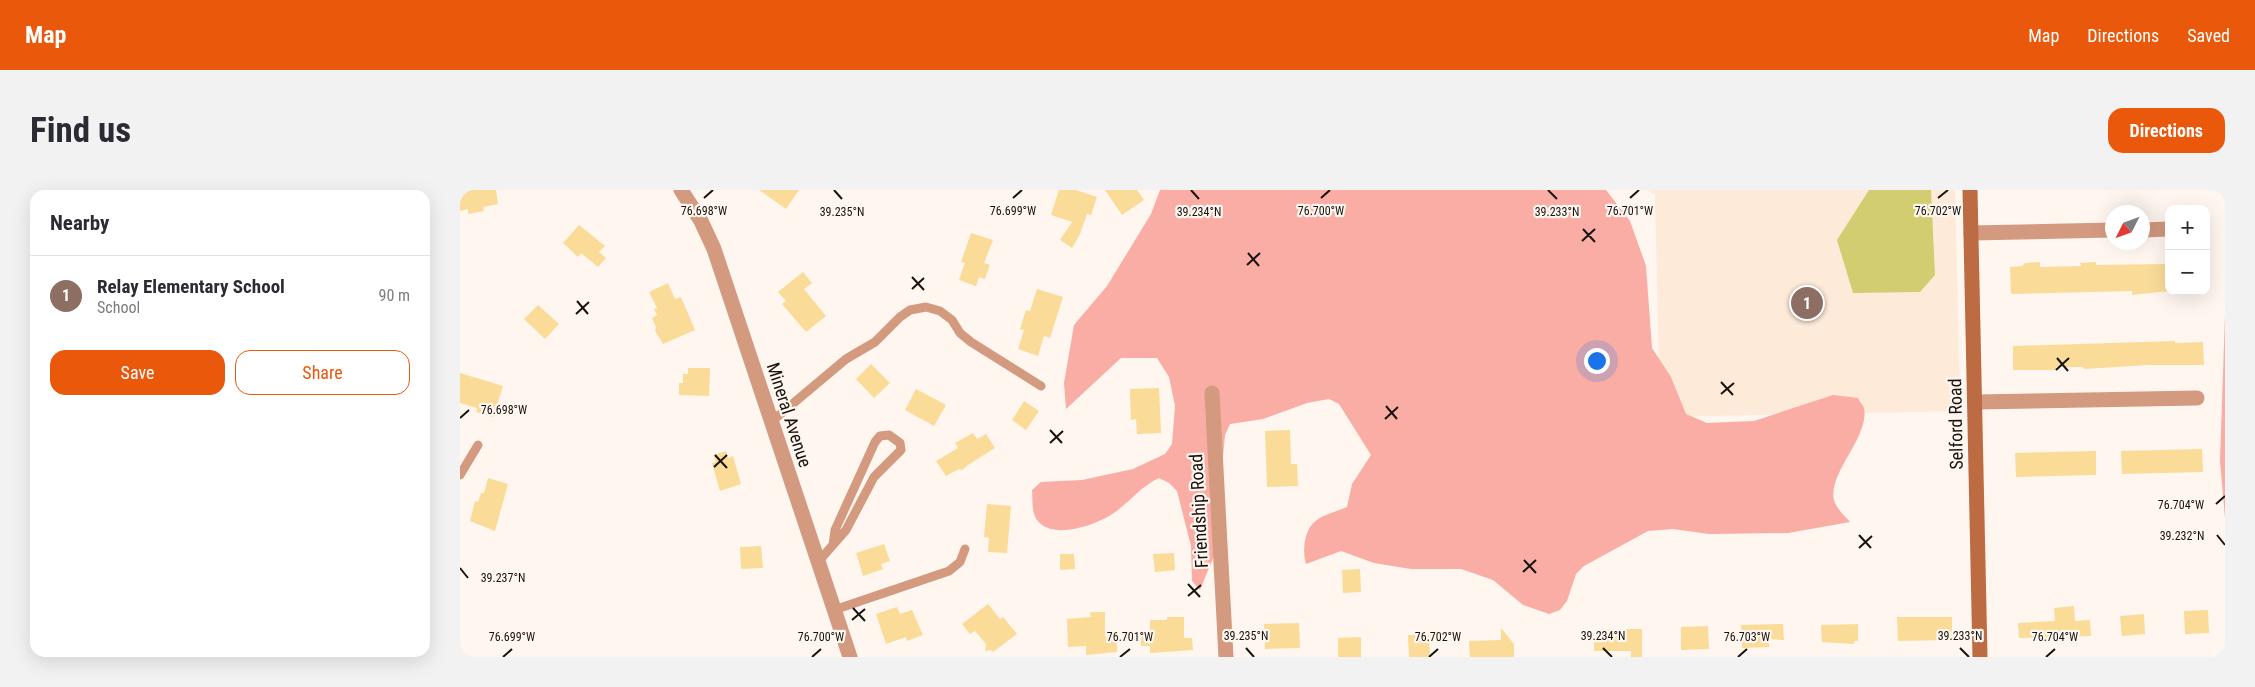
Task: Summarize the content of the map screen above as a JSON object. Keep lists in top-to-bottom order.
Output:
{
  "streets": {
    "street": ["Mineral Avenue", "Selford Road", "Friendship Road"]
  },
  "north": "bottom left",
  "page": {
    "header": "Map",
    "nav": ["Map", "Directions", "Saved"],
    "buttons": [
      "Directions",
      ["Save", "Share"]
    ],
    "title": "Find us",
    "heading": "Nearby",
    "map_buttons": ["+", "−"],
    "list": [
      {
        "mark": "1",
        "name": "Relay Elementary School",
        "note": "School",
        "value": "90 m"
      }
    ],
    "pins": "1"
  },
  "coordinates": [
    "76.698°W",
    "76.699°W",
    "76.700°W",
    "76.701°W",
    "76.702°W",
    "39.235°N",
    "39.233°N",
    "39.234°N",
    "76.704°W",
    "39.232°N",
    "39.237°N",
    "76.703°W"
  ]
}
